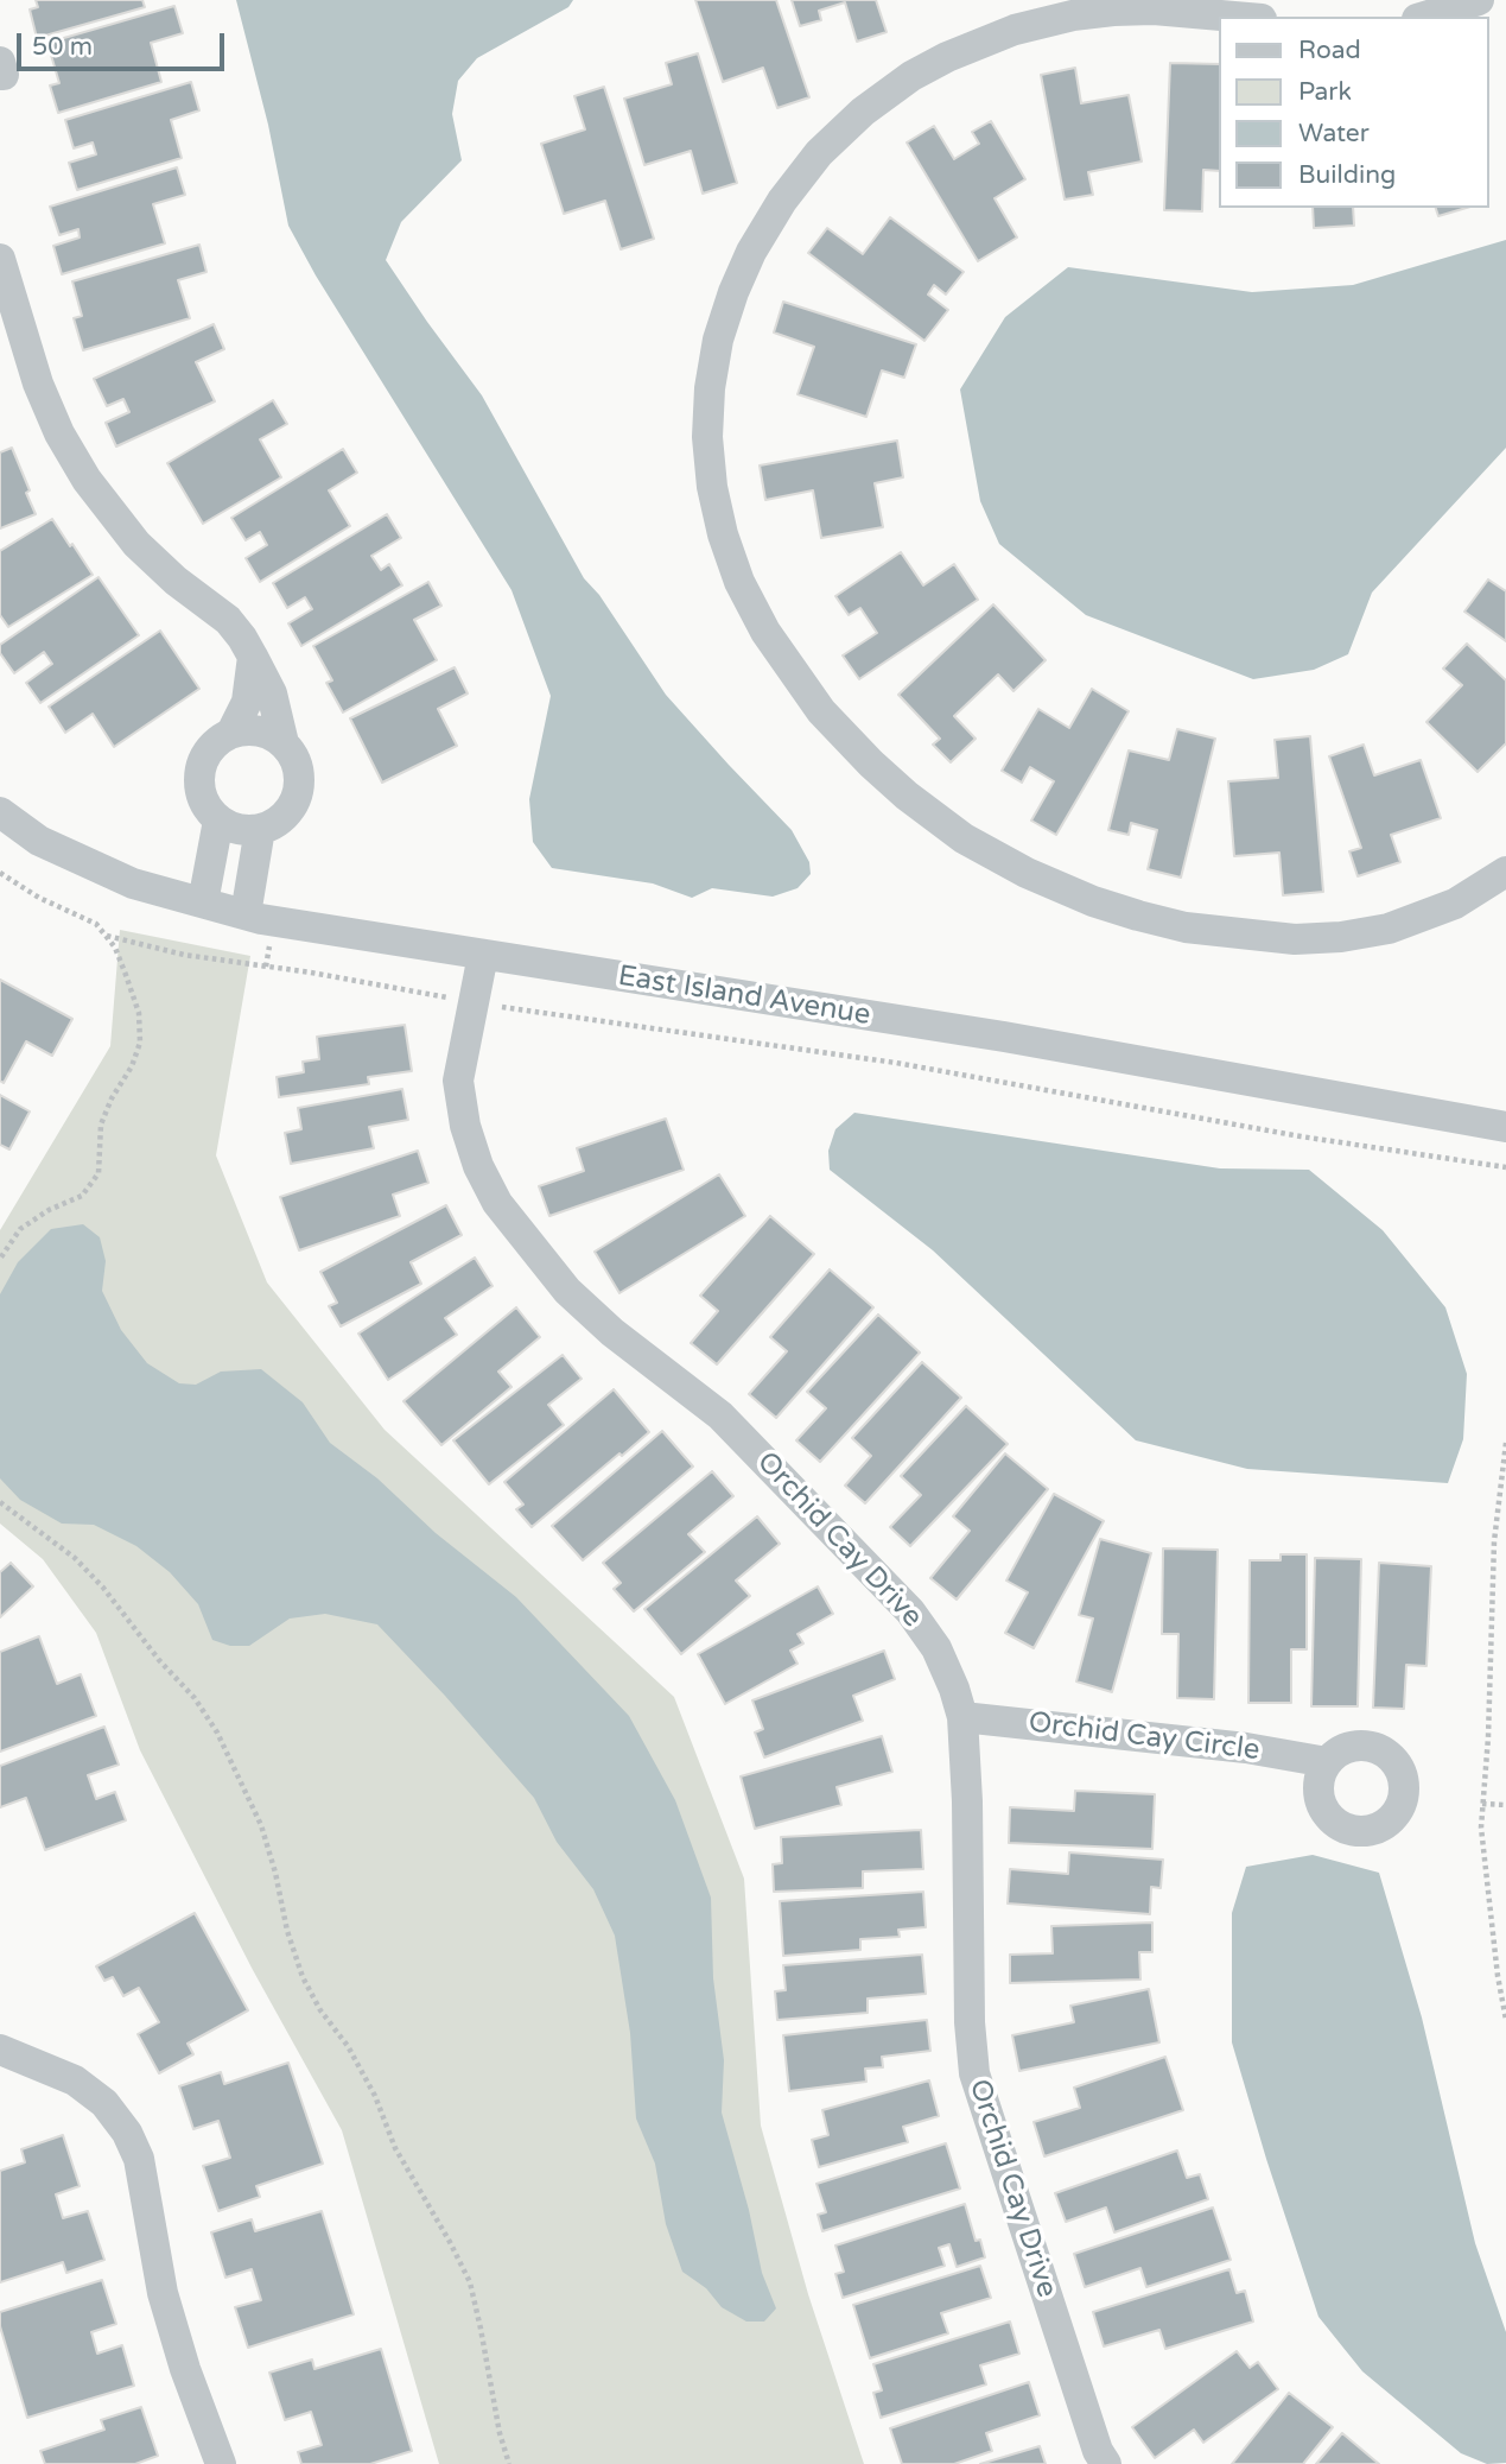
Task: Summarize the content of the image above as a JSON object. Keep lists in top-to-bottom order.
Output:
{
  "streets": {
    "street": ["East Island Avenue", "Orchid Cay Drive", "Orchid Cay Circle"]
  },
  "crossings": [
    ["East Island Avenue", "Orchid Cay Drive"],
    ["Orchid Cay Drive", "Orchid Cay Circle"]
  ],
  "legend": [
    "Road",
    "Park",
    "Water",
    "Building"
  ],
  "scale_bar": "50 m"
}
